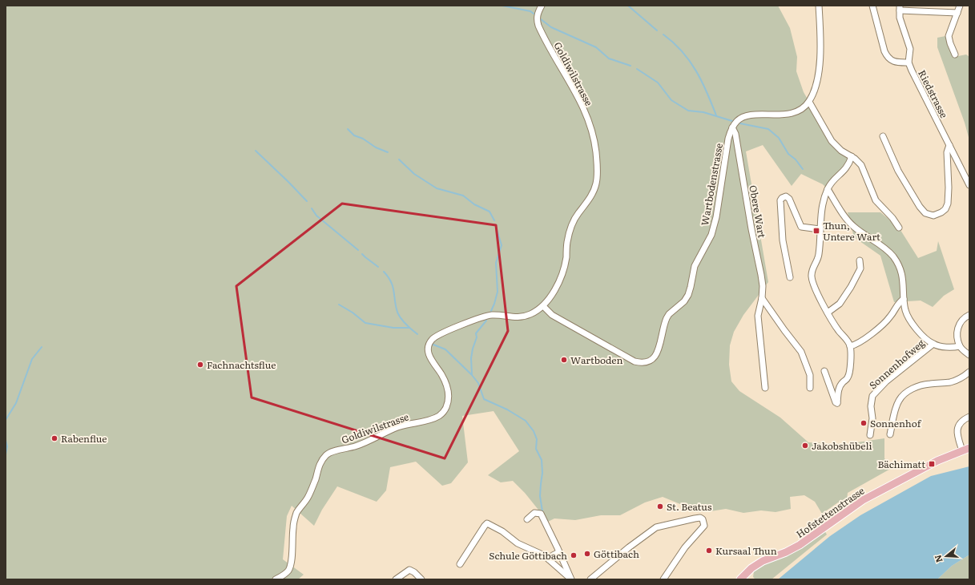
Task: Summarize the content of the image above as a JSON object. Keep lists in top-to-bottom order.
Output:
{
  "streets": {
    "main road": ["Hofstettenstrasse"],
    "street": [
      "Goldiwilstrasse",
      "Riedstrasse",
      "Wartbodenstrasse",
      "Obere Wart",
      "Sonnenhofweg"
    ]
  },
  "crossings": [
    ["Goldiwilstrasse", "Wartbodenstrasse"],
    ["Wartbodenstrasse", "Obere Wart"]
  ],
  "places": {
    "transit": ["Thun, Untere Wart", "Bächimatt"],
    "other": [
      "Wartboden",
      "Fachnachtsflue",
      "Sonnenhof",
      "Rabenflue",
      "Jakobshübeli",
      "St. Beatus",
      "Kursaal Thun",
      "Göttibach",
      "Schule Göttibach"
    ]
  },
  "north": "left"
}
